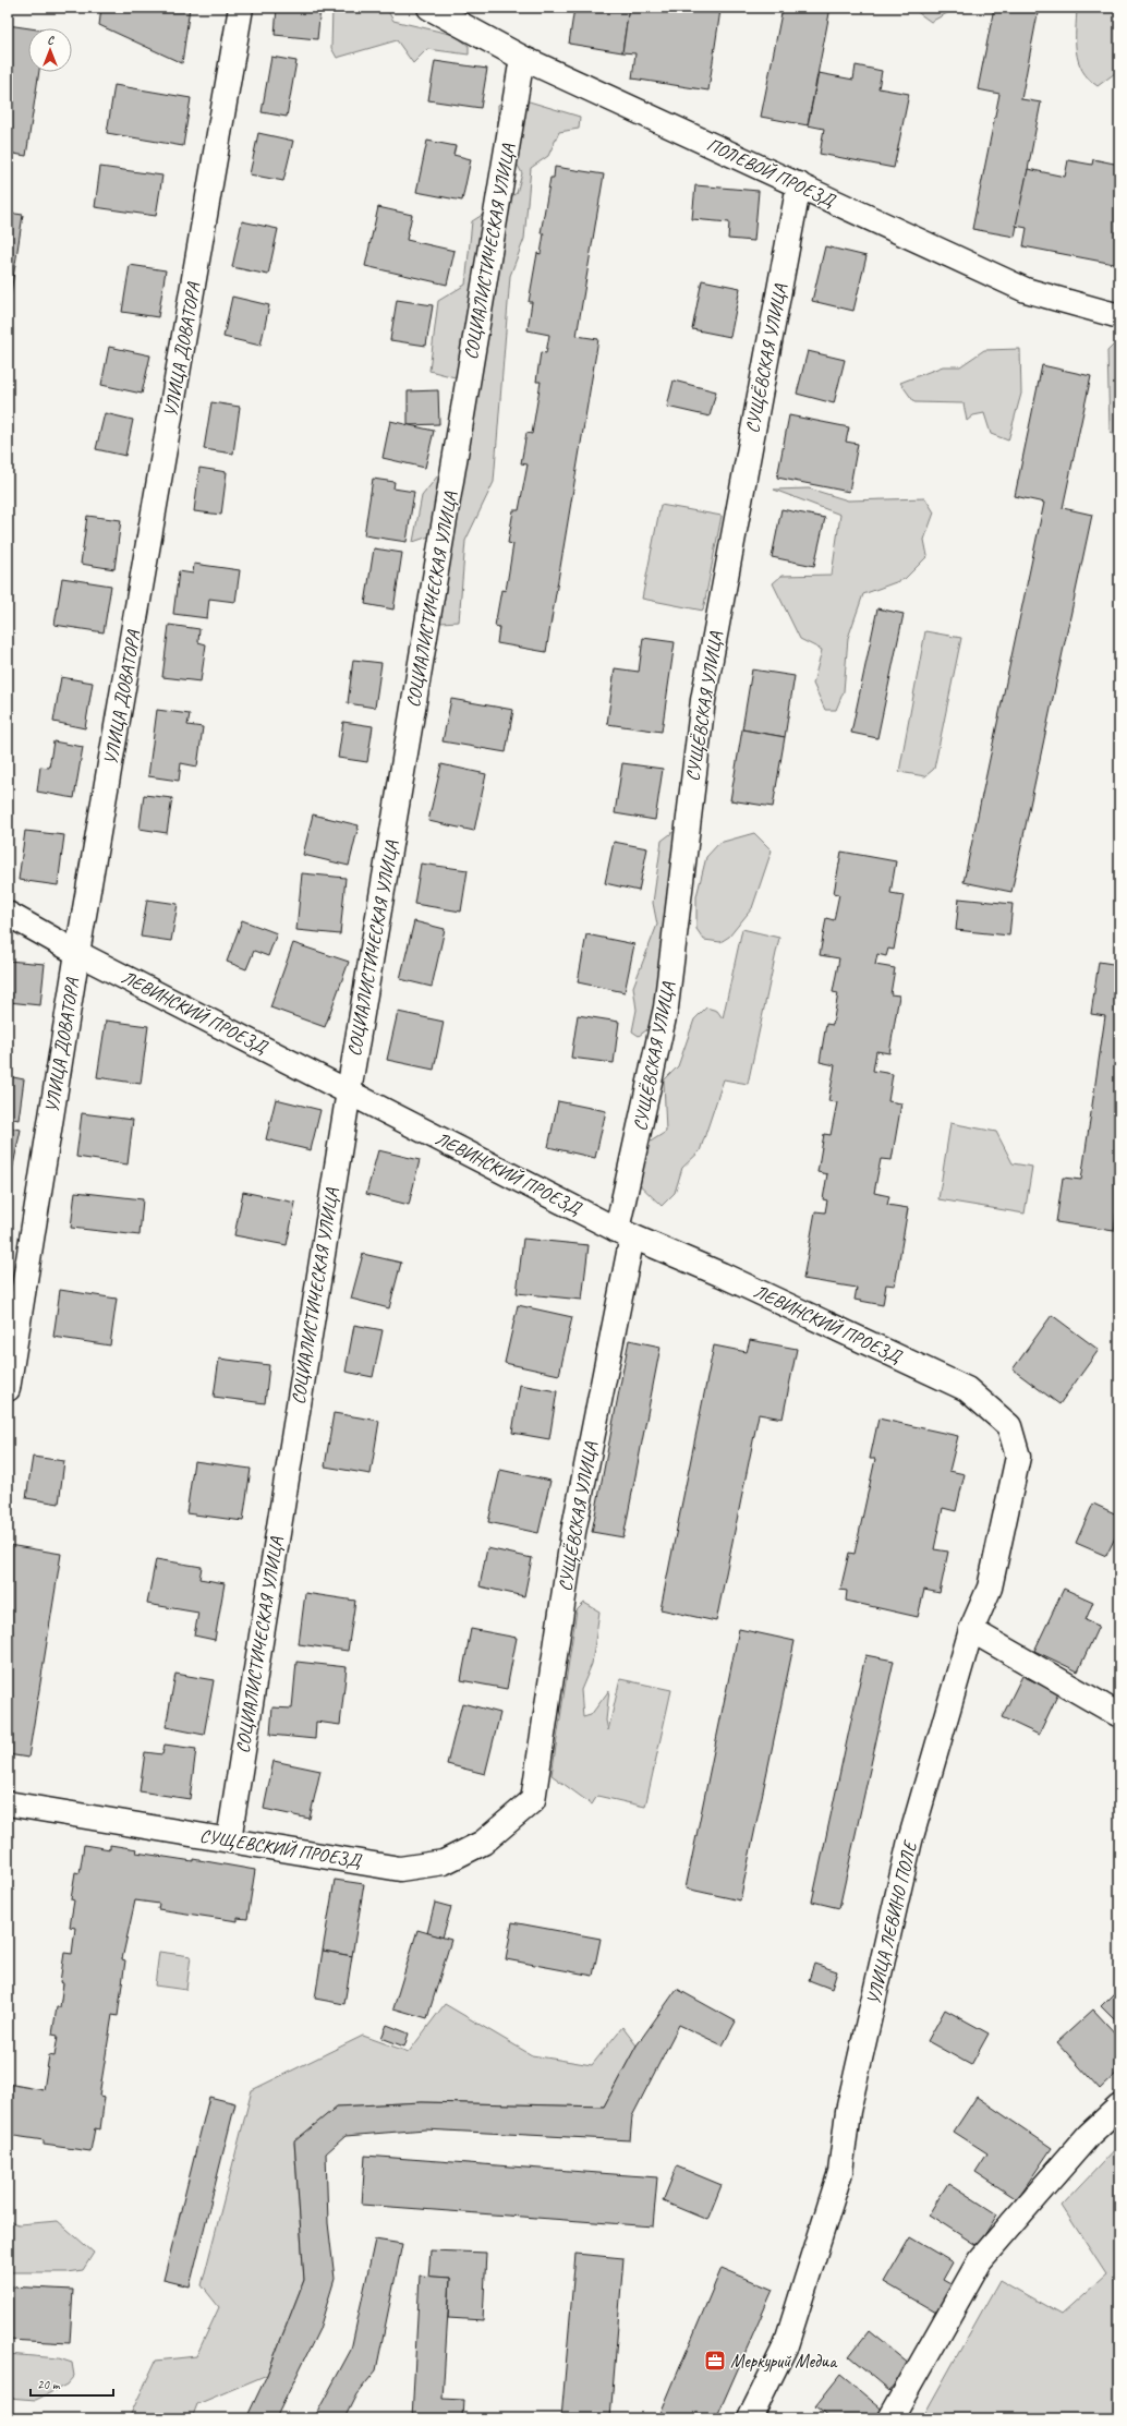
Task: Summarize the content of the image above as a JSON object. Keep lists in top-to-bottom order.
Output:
{
  "streets": {
    "street": [
      "ПОЛЕВОЙ ПРОЕЗД",
      "СОЦИАЛИСТИЧЕСКАЯ УЛИЦА",
      "УЛИЦА ДОВАТОРА",
      "СУЩЁВСКАЯ УЛИЦА",
      "ЛЕВИНСКИЙ ПРОЕЗД",
      "СУЩЕВСКИЙ ПРОЕЗД",
      "УЛИЦА ЛЕВИНО ПОЛЕ"
    ]
  },
  "crossings": [
    ["ПОЛЕВОЙ ПРОЕЗД", "СОЦИАЛИСТИЧЕСКАЯ УЛИЦА"],
    ["ПОЛЕВОЙ ПРОЕЗД", "СУЩЁВСКАЯ УЛИЦА"],
    ["СОЦИАЛИСТИЧЕСКАЯ УЛИЦА", "ЛЕВИНСКИЙ ПРОЕЗД"],
    ["СОЦИАЛИСТИЧЕСКАЯ УЛИЦА", "СУЩЕВСКИЙ ПРОЕЗД"],
    ["УЛИЦА ДОВАТОРА", "ЛЕВИНСКИЙ ПРОЕЗД"],
    ["СУЩЁВСКАЯ УЛИЦА", "ЛЕВИНСКИЙ ПРОЕЗД"],
    ["СУЩЁВСКАЯ УЛИЦА", "СУЩЕВСКИЙ ПРОЕЗД"],
    ["ЛЕВИНСКИЙ ПРОЕЗД", "УЛИЦА ЛЕВИНО ПОЛЕ"]
  ],
  "places": {
    "office": ["Меркурий Медиа"]
  },
  "scale_bar": "20 m",
  "north": "top"
}
